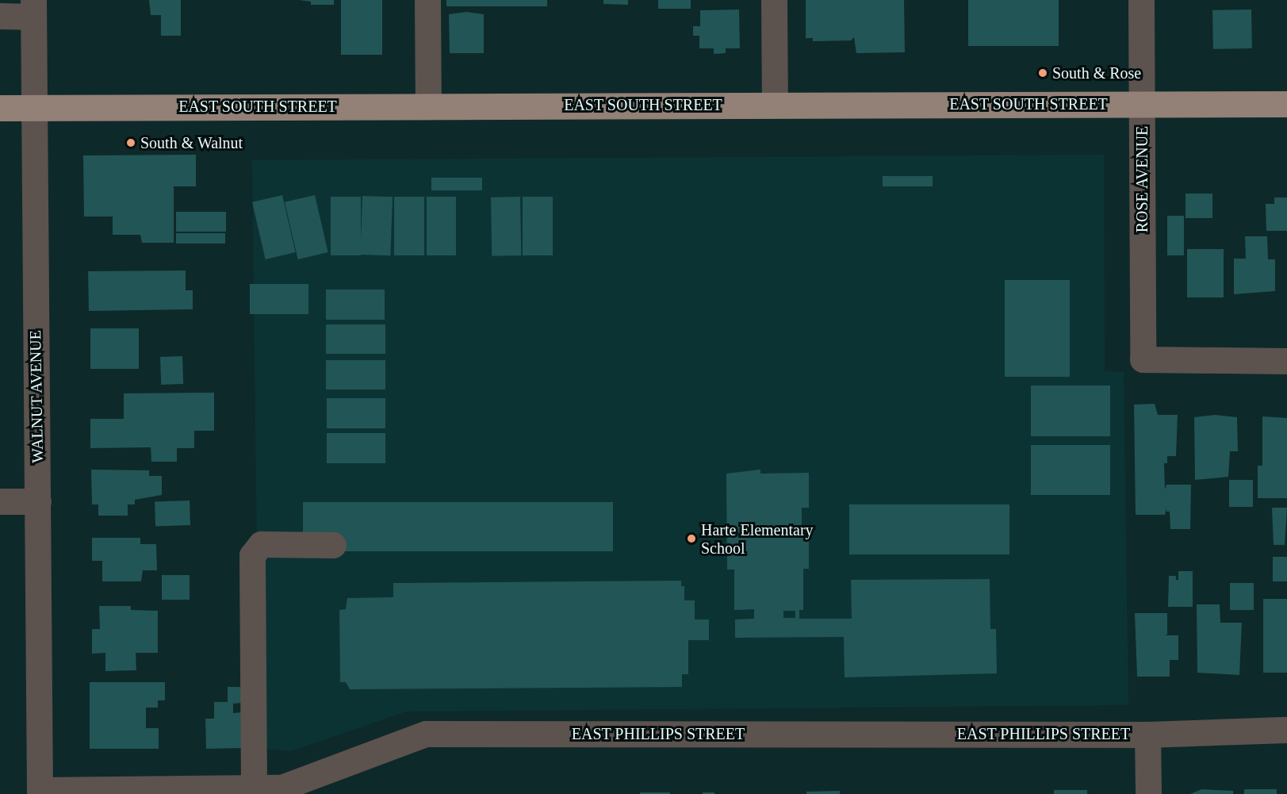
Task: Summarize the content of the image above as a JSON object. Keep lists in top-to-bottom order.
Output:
{
  "streets": {
    "main road": ["EAST SOUTH STREET"],
    "street": ["ROSE AVENUE", "WALNUT AVENUE", "EAST PHILLIPS STREET"]
  },
  "crossings": [
    ["EAST SOUTH STREET", "ROSE AVENUE"],
    ["EAST SOUTH STREET", "WALNUT AVENUE"],
    ["WALNUT AVENUE", "EAST PHILLIPS STREET"]
  ],
  "places": ["South & Rose", "South & Walnut", "Harte Elementary School"]
}
